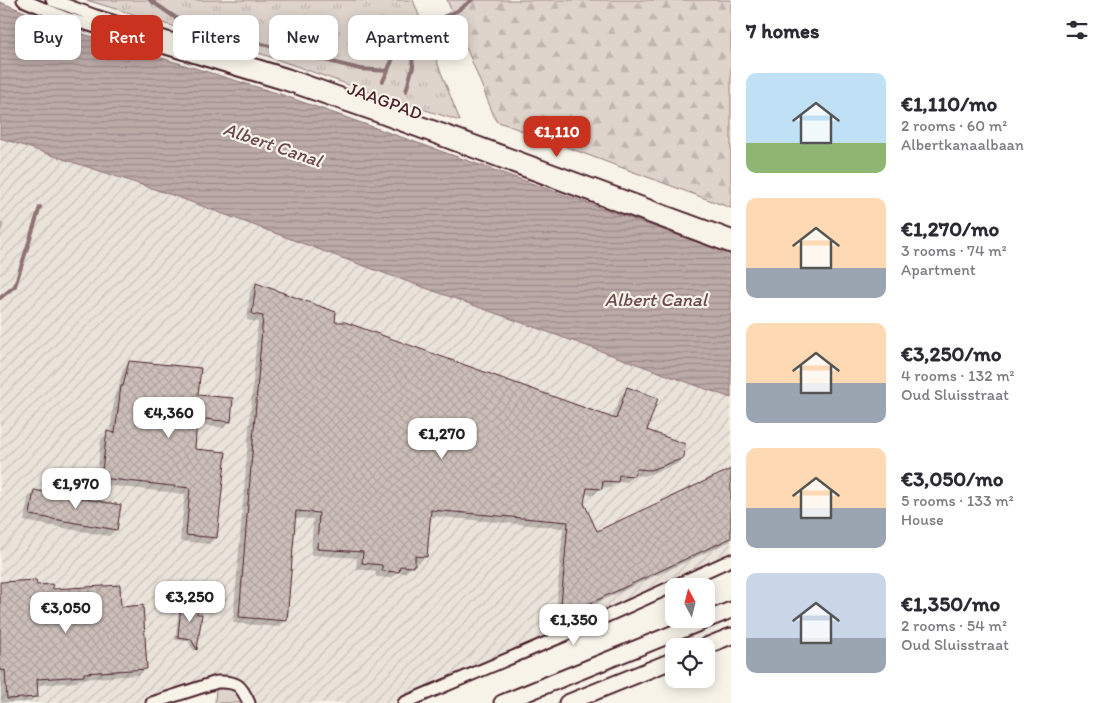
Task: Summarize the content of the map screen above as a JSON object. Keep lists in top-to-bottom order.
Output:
{
  "streets": {
    "street": ["JAAGPAD"]
  },
  "water": ["Albert Canal"],
  "north": "top",
  "page": {
    "heading": "7 homes",
    "chip": [
      "Buy",
      "Rent",
      "Filters",
      "New",
      "Apartment"
    ],
    "list": [
      {
        "name": "€1,110/mo",
        "note": "2 rooms · 60 m² · Albertkanaalbaan"
      },
      {
        "name": "€1,270/mo",
        "note": "3 rooms · 74 m² · Apartment"
      },
      {
        "name": "€3,250/mo",
        "note": "4 rooms · 132 m² · Oud Sluisstraat"
      },
      {
        "name": "€3,050/mo",
        "note": "5 rooms · 133 m² · House"
      },
      {
        "name": "€1,350/mo",
        "note": "2 rooms · 54 m² · Oud Sluisstraat"
      }
    ],
    "price": [
      "€1,110",
      "€4,360",
      "€1,270",
      "€1,970",
      "€3,250",
      "€3,050",
      "€1,350"
    ]
  }
}
